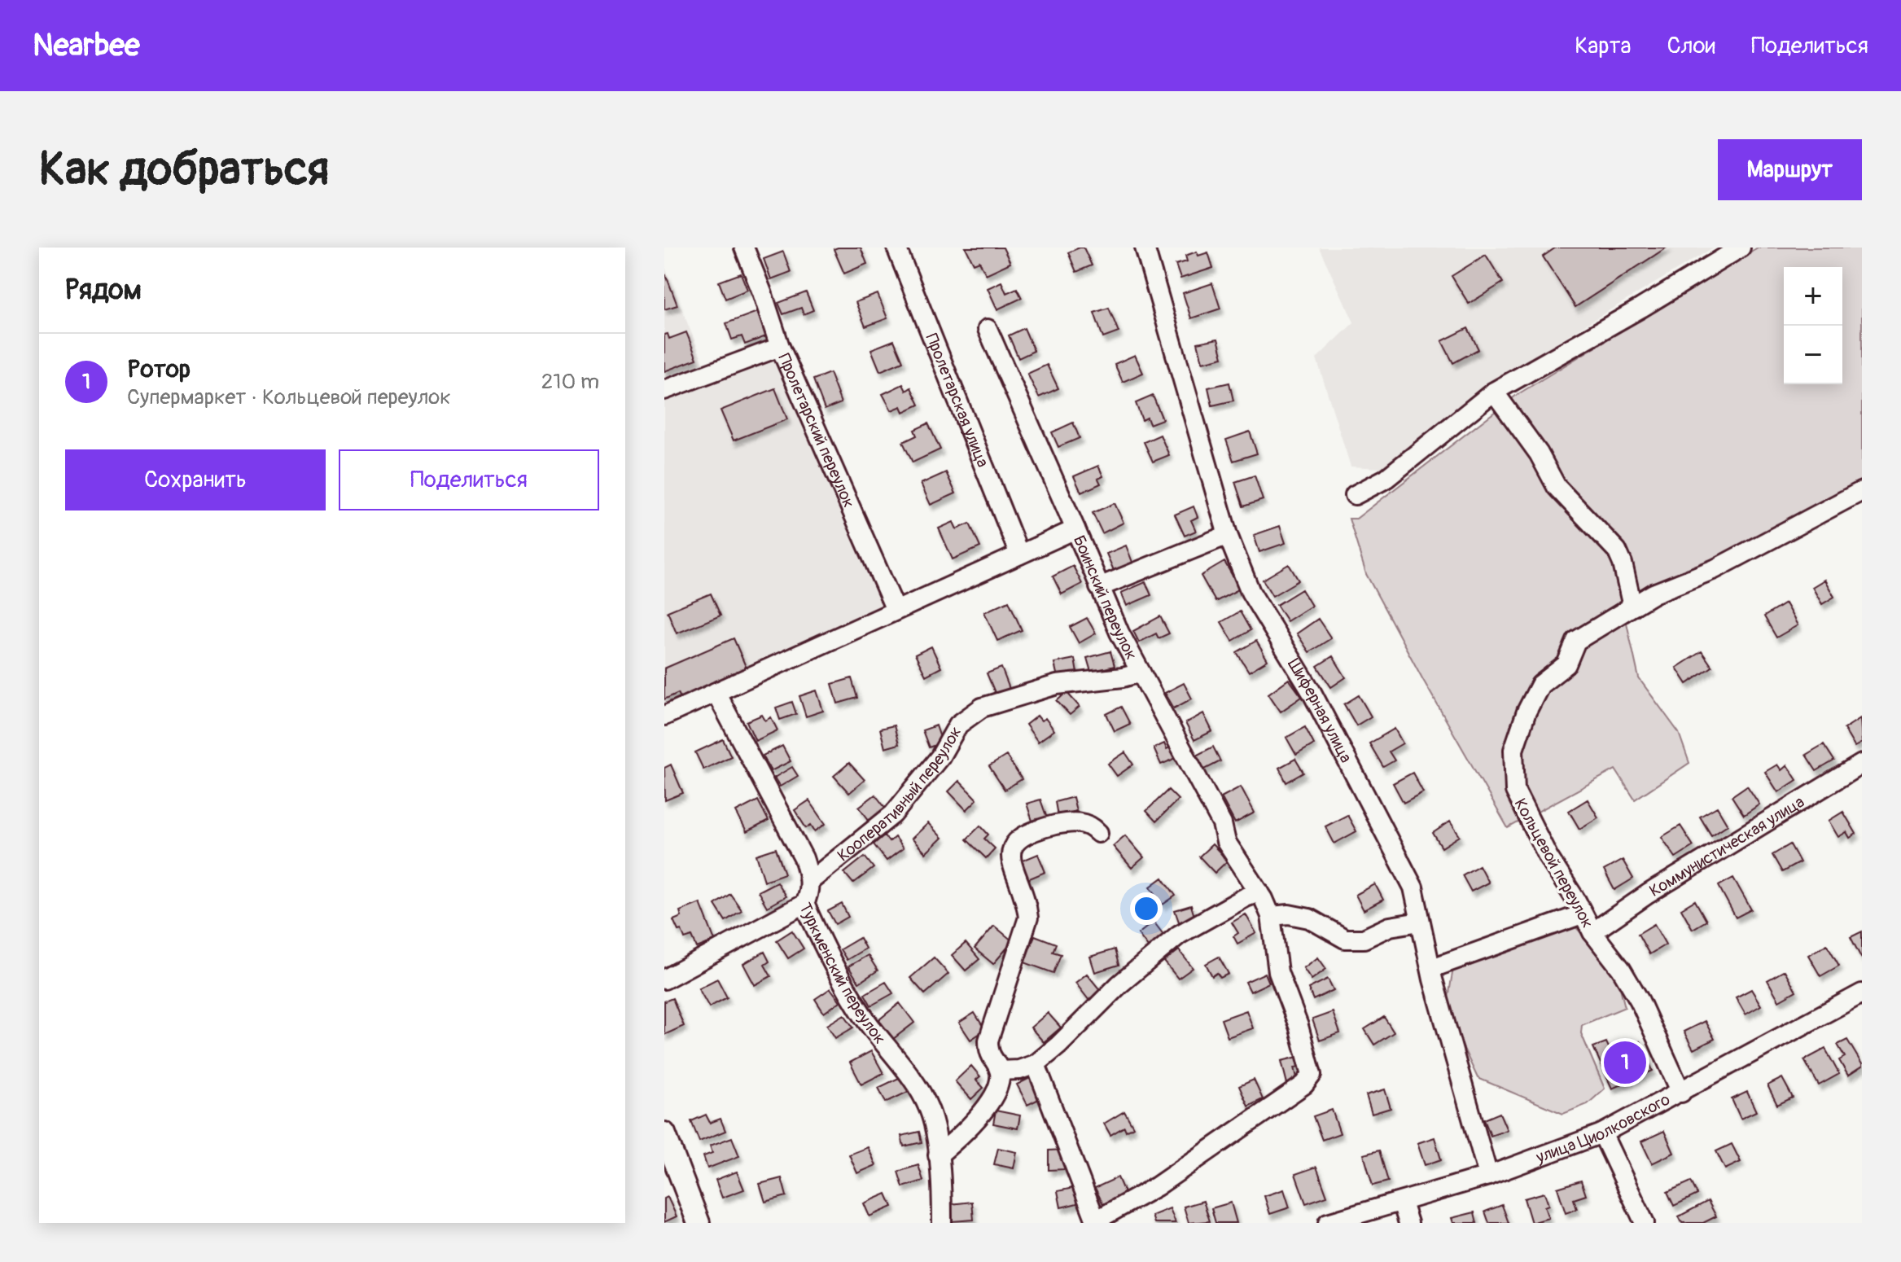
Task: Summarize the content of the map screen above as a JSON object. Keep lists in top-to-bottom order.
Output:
{
  "streets": {
    "street": [
      "Пролетарская улица",
      "Пролетарский переулок",
      "Боинский переулок",
      "Шиферная улица",
      "Кооперативный переулок",
      "Коммунистическая улица",
      "Кольцевой переулок",
      "Туркменский переулок",
      "улица Циолковского"
    ]
  },
  "crossings": [
    ["Пролетарская улица", "Боинский переулок"],
    ["Пролетарский переулок", "Боинский переулок"],
    ["Боинский переулок", "Кооперативный переулок"],
    ["Боинский переулок", "Туркменский переулок"],
    ["Шиферная улица", "улица Циолковского"],
    ["Кооперативный переулок", "Туркменский переулок"],
    ["Коммунистическая улица", "Кольцевой переулок"],
    ["Кольцевой переулок", "улица Циолковского"]
  ],
  "page": {
    "header": "Nearbee",
    "nav": ["Карта", "Слои", "Поделиться"],
    "buttons": [
      "Маршрут",
      ["Сохранить", "Поделиться"]
    ],
    "title": "Как добраться",
    "heading": "Рядом",
    "map_buttons": ["+", "−"],
    "list": [
      {
        "mark": "1",
        "name": "Poтор",
        "note": "Супермаркет · Кольцевой переулок",
        "value": "210 m"
      }
    ],
    "pins": "1"
  }
}
